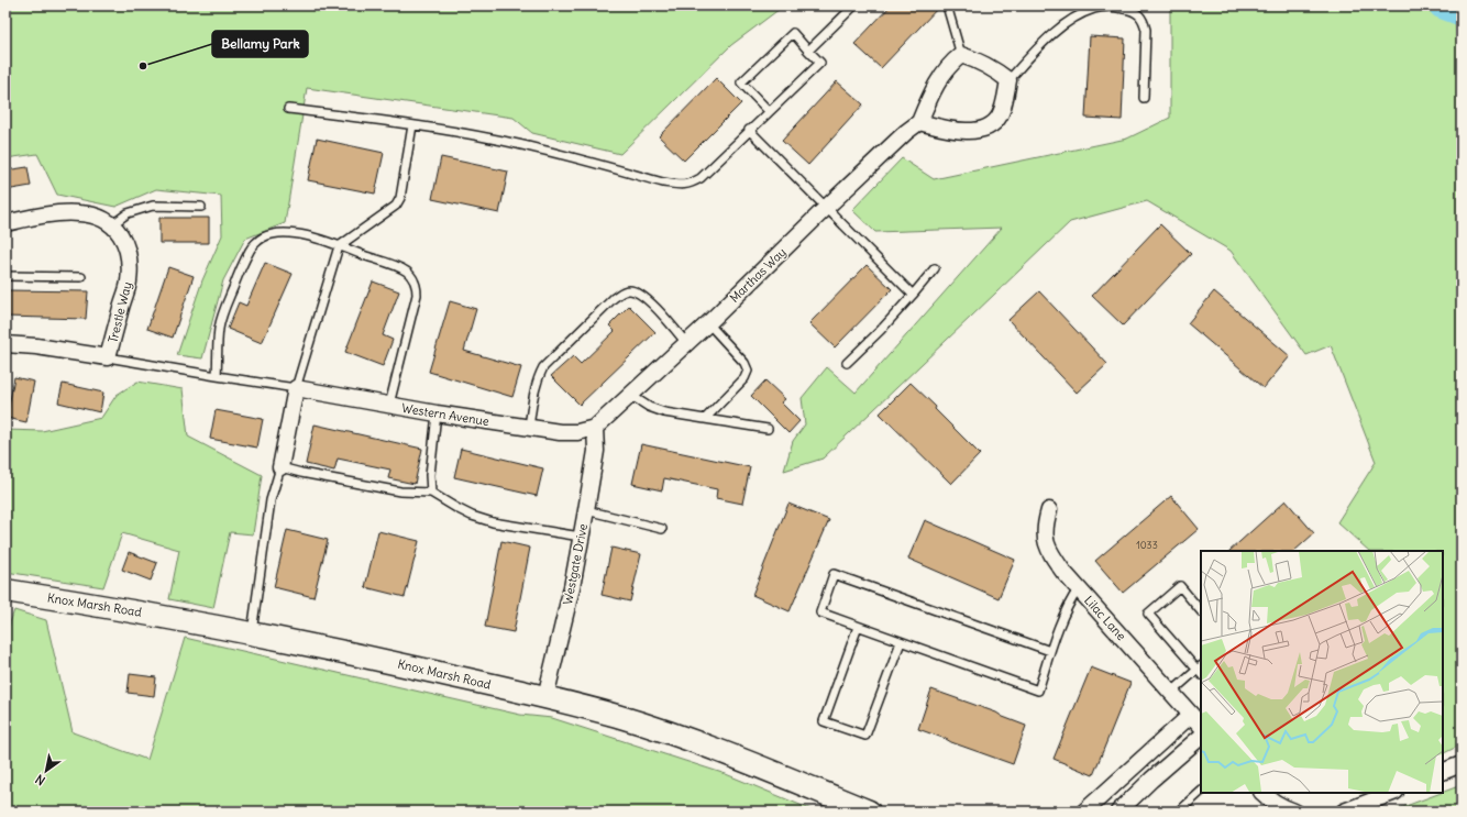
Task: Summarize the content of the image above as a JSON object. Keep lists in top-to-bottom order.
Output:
{
  "streets": {
    "main road": ["Knox Marsh Road"],
    "street": [
      "Marthas Way",
      "Trestle Way",
      "Western Avenue",
      "Westgate Drive",
      "Lilac Lane"
    ]
  },
  "crossings": [
    ["Marthas Way", "Western Avenue"],
    ["Marthas Way", "Westgate Drive"],
    ["Western Avenue", "Westgate Drive"],
    ["Westgate Drive", "Knox Marsh Road"]
  ],
  "places": ["Bellamy Park"],
  "house_numbers": ["1033"],
  "north": "bottom left"
}
